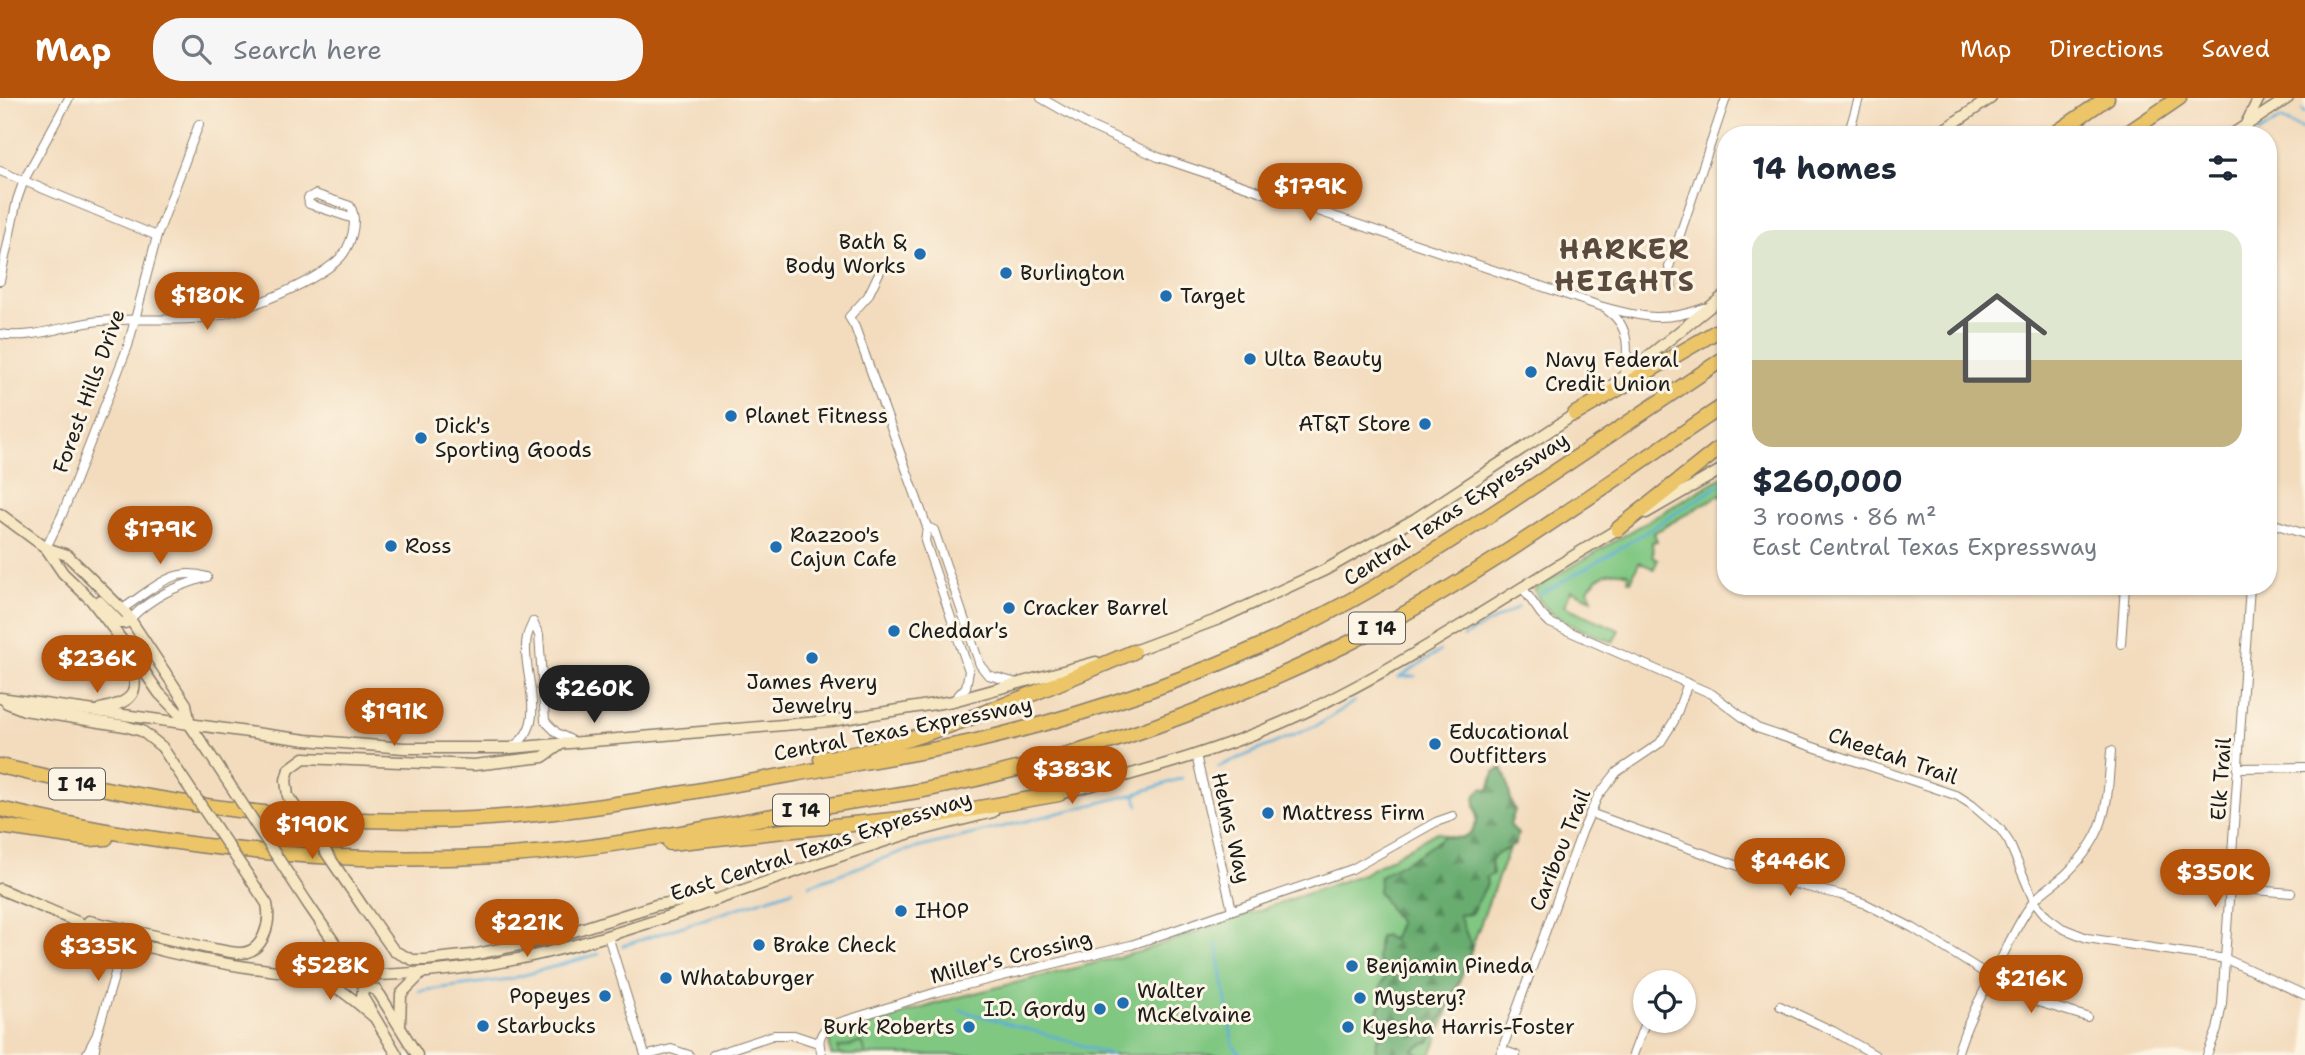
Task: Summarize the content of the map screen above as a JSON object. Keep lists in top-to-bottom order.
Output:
{
  "streets": {
    "highway": ["Central Texas Expressway", "I 14"],
    "main road": ["East Central Texas Expressway"],
    "street": [
      "Forest Hills Drive",
      "Cheetah Trail",
      "Elk Trail",
      "Helms Way",
      "Caribou Trail",
      "Miller's Crossing"
    ]
  },
  "crossings": [
    ["Cheetah Trail", "Elk Trail"],
    ["Cheetah Trail", "East Central Texas Expressway"],
    ["Cheetah Trail", "Caribou Trail"],
    ["Helms Way", "East Central Texas Expressway"],
    ["Helms Way", "Miller's Crossing"]
  ],
  "districts": ["HARKER HEIGHTS"],
  "places": [
    "Bath & Body Works",
    "Burlington",
    "Target",
    "Ulta Beauty",
    "Navy Federal Credit Union",
    "Planet Fitness",
    "AT&T Store",
    "Dick's Sporting Goods",
    "Ross",
    "Razzoo's Cajun Cafe",
    "Cracker Barrel",
    "Cheddar's",
    "James Avery Jewelry",
    "Educational Outfitters",
    "Mattress Firm",
    "IHOP",
    "Brake Check",
    "Benjamin Pineda",
    "Whataburger",
    "Popeyes",
    "Mystery?",
    "Walter McKelvaine",
    "I.D. Gordy",
    "Starbucks",
    "Burk Roberts",
    "Kyesha Harris-Foster"
  ],
  "page": {
    "header": "Map",
    "search": "Search here",
    "nav": ["Map", "Directions", "Saved"],
    "heading": "14 homes",
    "price": [
      "$179K",
      "$180K",
      "$179K",
      "$236K",
      "$260K",
      "$191K",
      "$383K",
      "$190K",
      "$446K",
      "$350K",
      "$221K",
      "$335K",
      "$528K",
      "$216K"
    ],
    "list": [
      {
        "name": "$260,000",
        "note": "3 rooms · 86 m² · East Central Texas Expressway"
      }
    ]
  }
}
